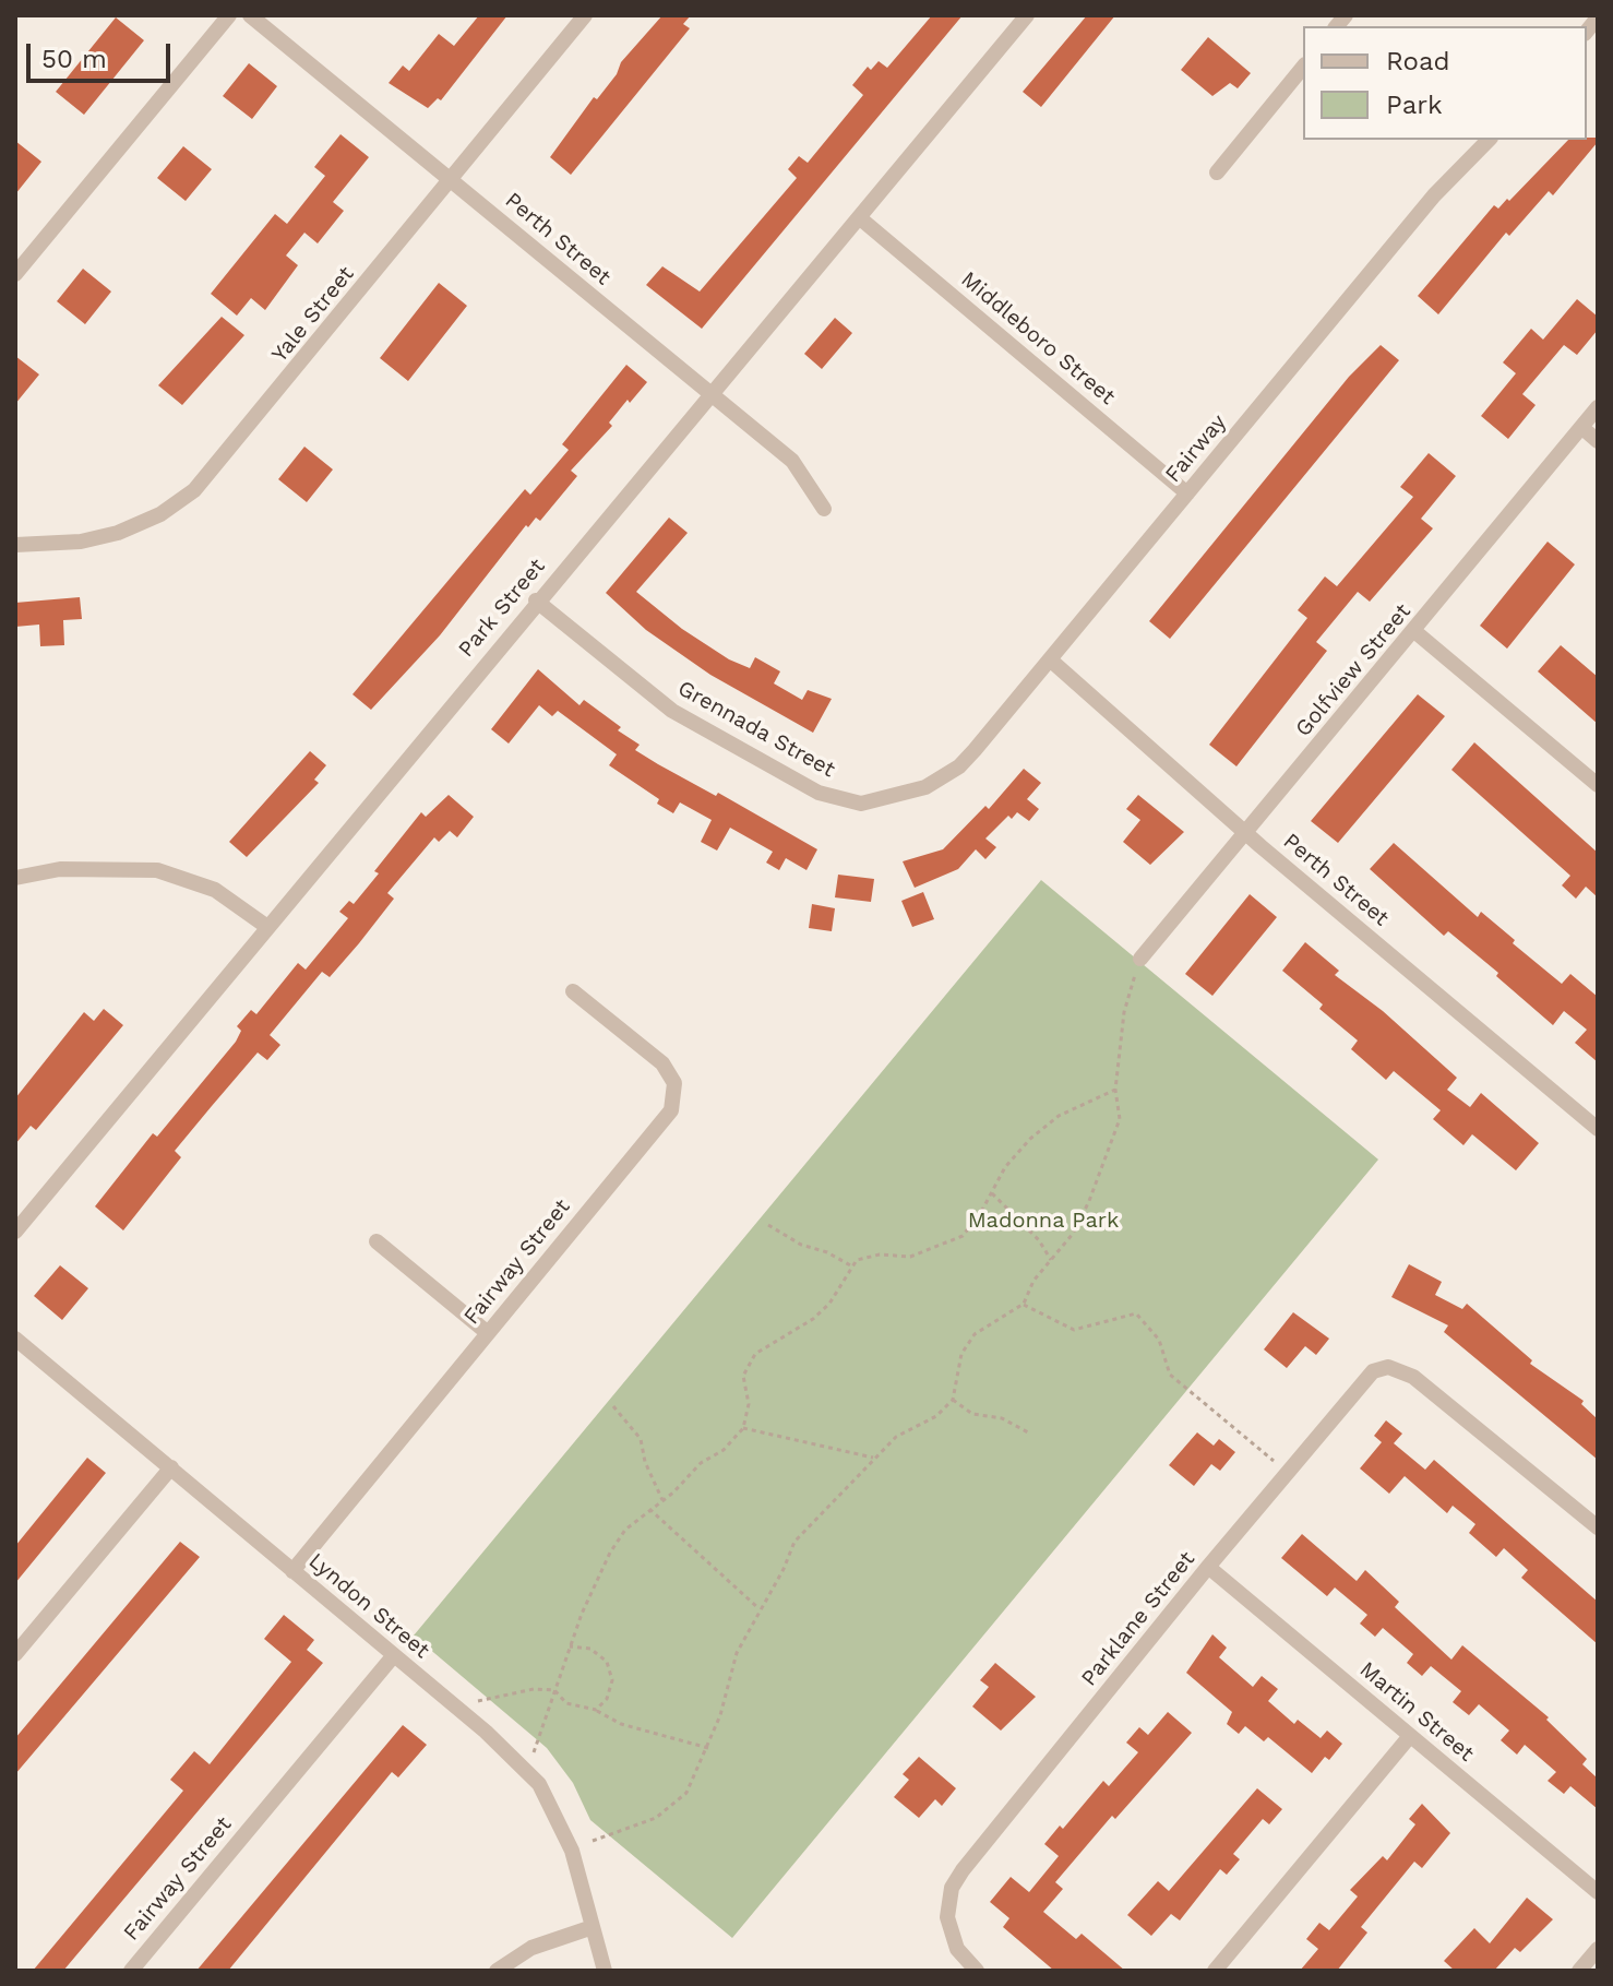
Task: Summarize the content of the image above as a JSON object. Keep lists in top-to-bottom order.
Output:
{
  "streets": {
    "street": [
      "Perth Street",
      "Yale Street",
      "Middleboro Street",
      "Fairway",
      "Park Street",
      "Golfview Street",
      "Grennada Street",
      "Fairway Street",
      "Lyndon Street",
      "Parklane Street",
      "Martin Street"
    ]
  },
  "crossings": [
    ["Perth Street", "Yale Street"],
    ["Perth Street", "Fairway"],
    ["Perth Street", "Park Street"],
    ["Perth Street", "Golfview Street"],
    ["Middleboro Street", "Fairway"],
    ["Middleboro Street", "Park Street"],
    ["Fairway", "Grennada Street"],
    ["Park Street", "Grennada Street"],
    ["Fairway Street", "Lyndon Street"],
    ["Parklane Street", "Martin Street"]
  ],
  "parks": ["Madonna Park"],
  "legend": ["Road", "Park"],
  "scale_bar": "50 m"
}
